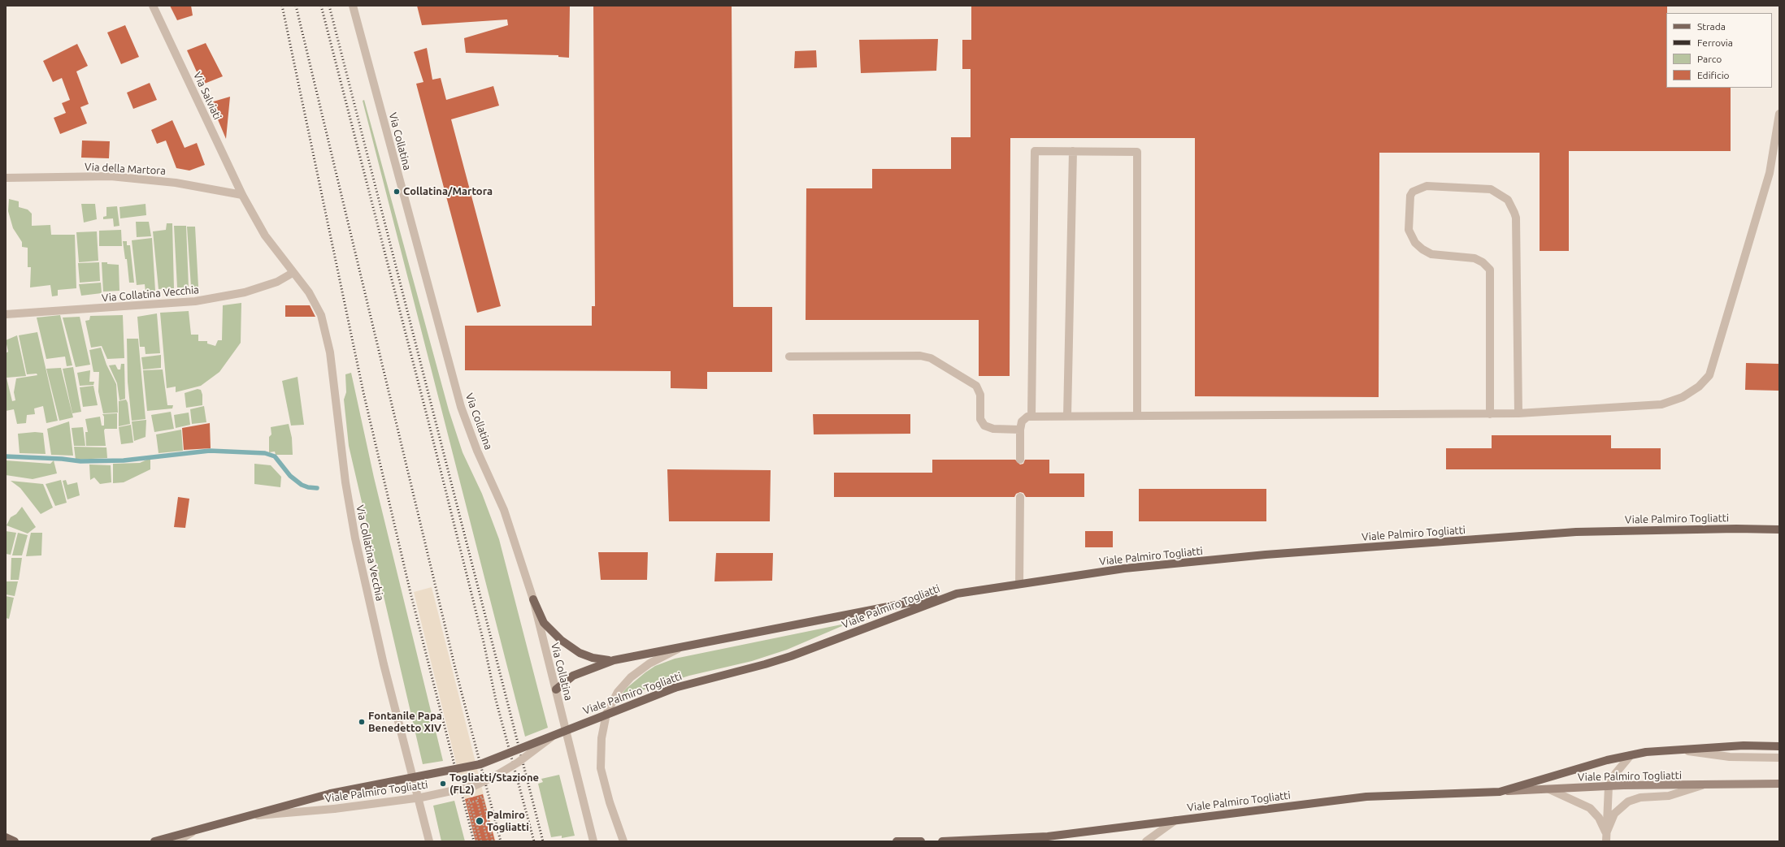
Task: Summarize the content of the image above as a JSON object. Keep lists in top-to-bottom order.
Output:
{
  "streets": {
    "main road": ["Viale Palmiro Togliatti"],
    "street": [
      "Via Salviati",
      "Via Collatina",
      "Via della Martora",
      "Via Collatina Vecchia"
    ]
  },
  "crossings": [
    ["Via Salviati", "Via della Martora"],
    ["Via Salviati", "Via Collatina Vecchia"],
    ["Via della Martora", "Via Collatina Vecchia"]
  ],
  "places": [
    "Collatina/Martora",
    "Fontanile Papa Benedetto XIV",
    "Togliatti/Stazione (FL2)",
    "Palmiro Togliatti"
  ],
  "legend": [
    "Strada",
    "Ferrovia",
    "Parco",
    "Edificio"
  ]
}
